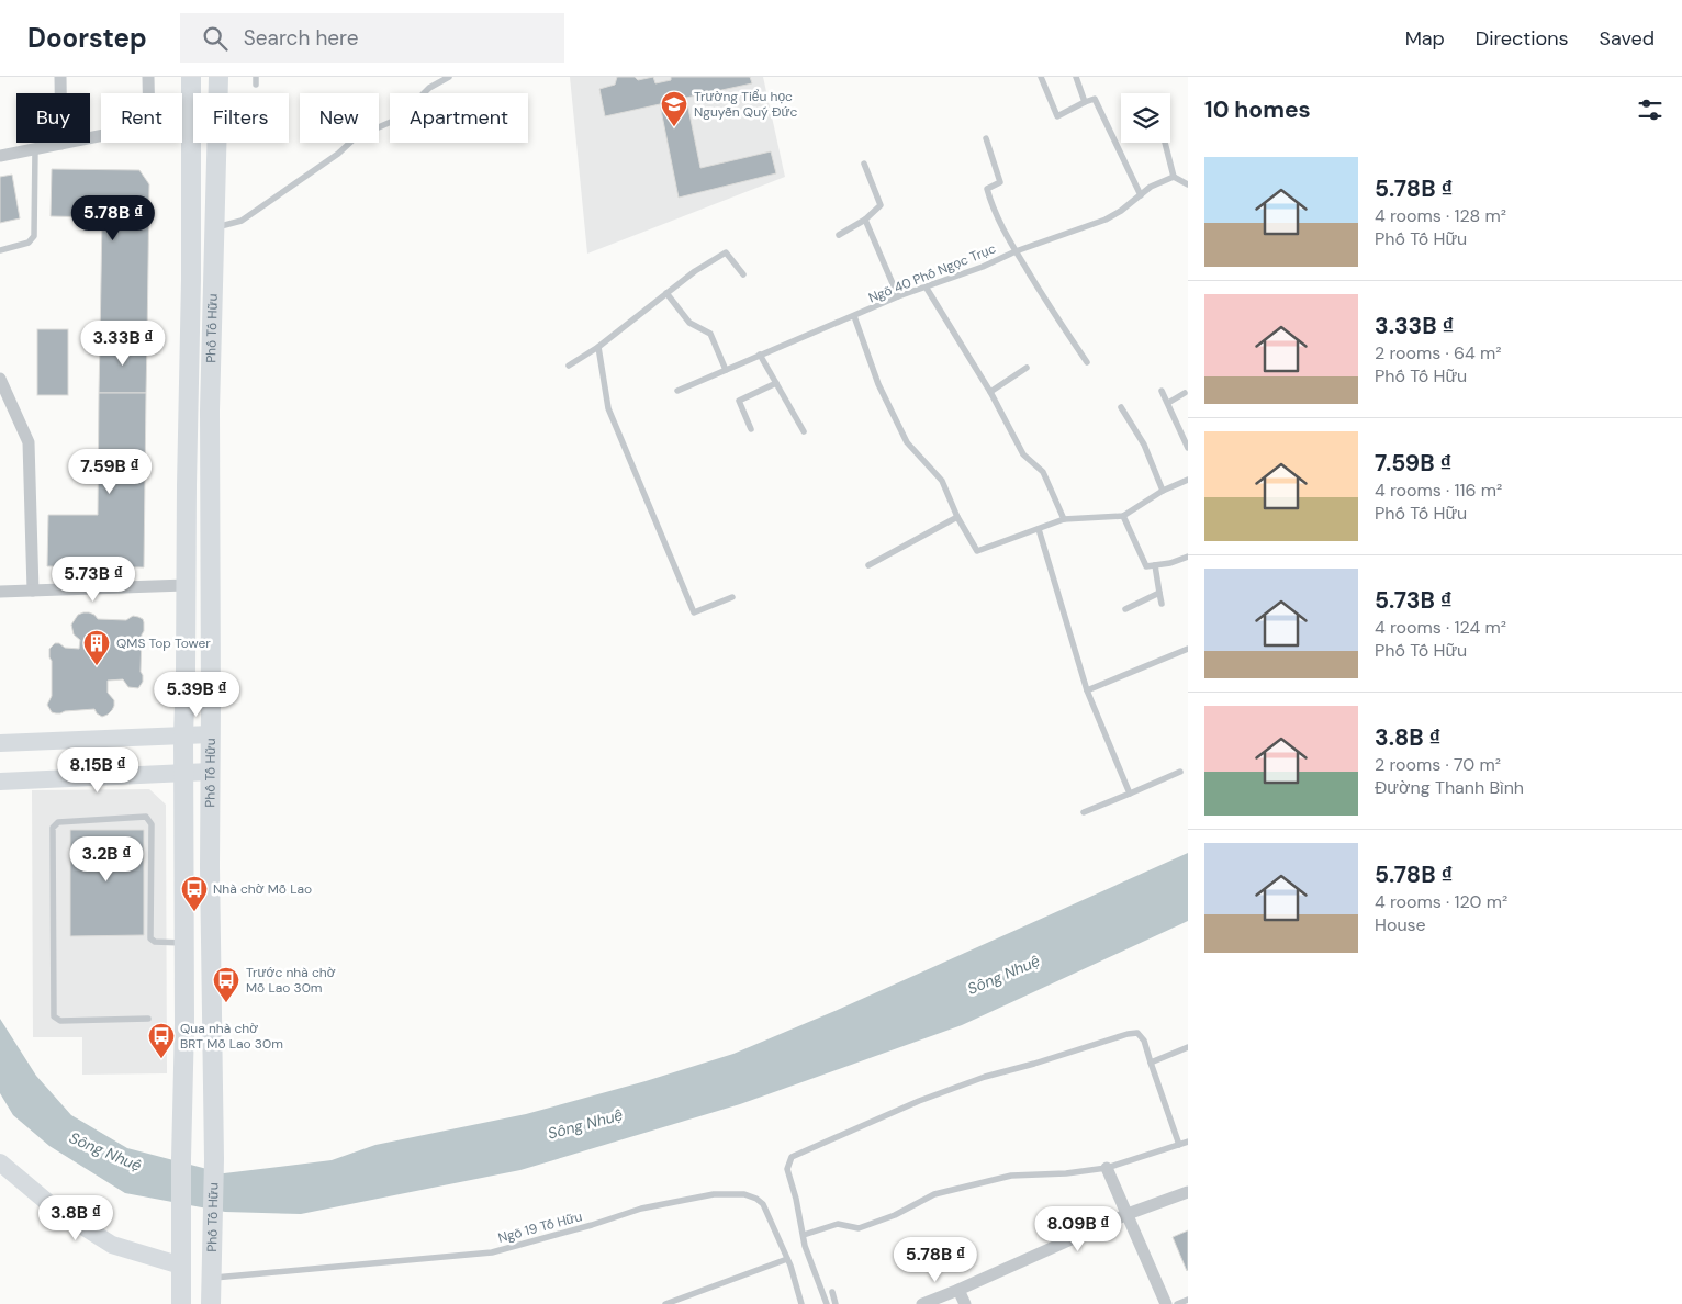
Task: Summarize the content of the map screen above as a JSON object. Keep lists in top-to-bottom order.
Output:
{
  "streets": {
    "main road": ["Phố Tố Hữu"],
    "lane": ["Ngõ 40 Phố Ngọc Trục", "Ngõ 19 Tố Hữu"]
  },
  "crossings": [
    ["Phố Tố Hữu", "Ngõ 19 Tố Hữu"]
  ],
  "water": ["Sông Nhuệ"],
  "places": {
    "school or university": ["Trường Tiểu học Nguyễn Quý Đức"],
    "building": ["QMS Top Tower"],
    "bus stop": ["Nhà chờ Mỗ Lao", "Trước nhà chờ Mỗ Lao 30m", "Qua nhà chờ BRT Mỗ Lao 30m"]
  },
  "page": {
    "header": "Doorstep",
    "search": "Search here",
    "nav": ["Map", "Directions", "Saved"],
    "heading": "10 homes",
    "chip": [
      "Buy",
      "Rent",
      "Filters",
      "New",
      "Apartment"
    ],
    "list": [
      {
        "name": "5.78B ₫",
        "note": "4 rooms · 128 m² · Phố Tố Hữu"
      },
      {
        "name": "3.33B ₫",
        "note": "2 rooms · 64 m² · Phố Tố Hữu"
      },
      {
        "name": "7.59B ₫",
        "note": "4 rooms · 116 m² · Phố Tố Hữu"
      },
      {
        "name": "5.73B ₫",
        "note": "4 rooms · 124 m² · Phố Tố Hữu"
      },
      {
        "name": "3.8B ₫",
        "note": "2 rooms · 70 m² · Đường Thanh Bình"
      },
      {
        "name": "5.78B ₫",
        "note": "4 rooms · 120 m² · House"
      }
    ],
    "price": [
      "5.78B ₫",
      "3.33B ₫",
      "7.59B ₫",
      "5.73B ₫",
      "5.39B ₫",
      "8.15B ₫",
      "3.2B ₫",
      "3.8B ₫",
      "8.09B ₫",
      "5.78B ₫"
    ]
  }
}
